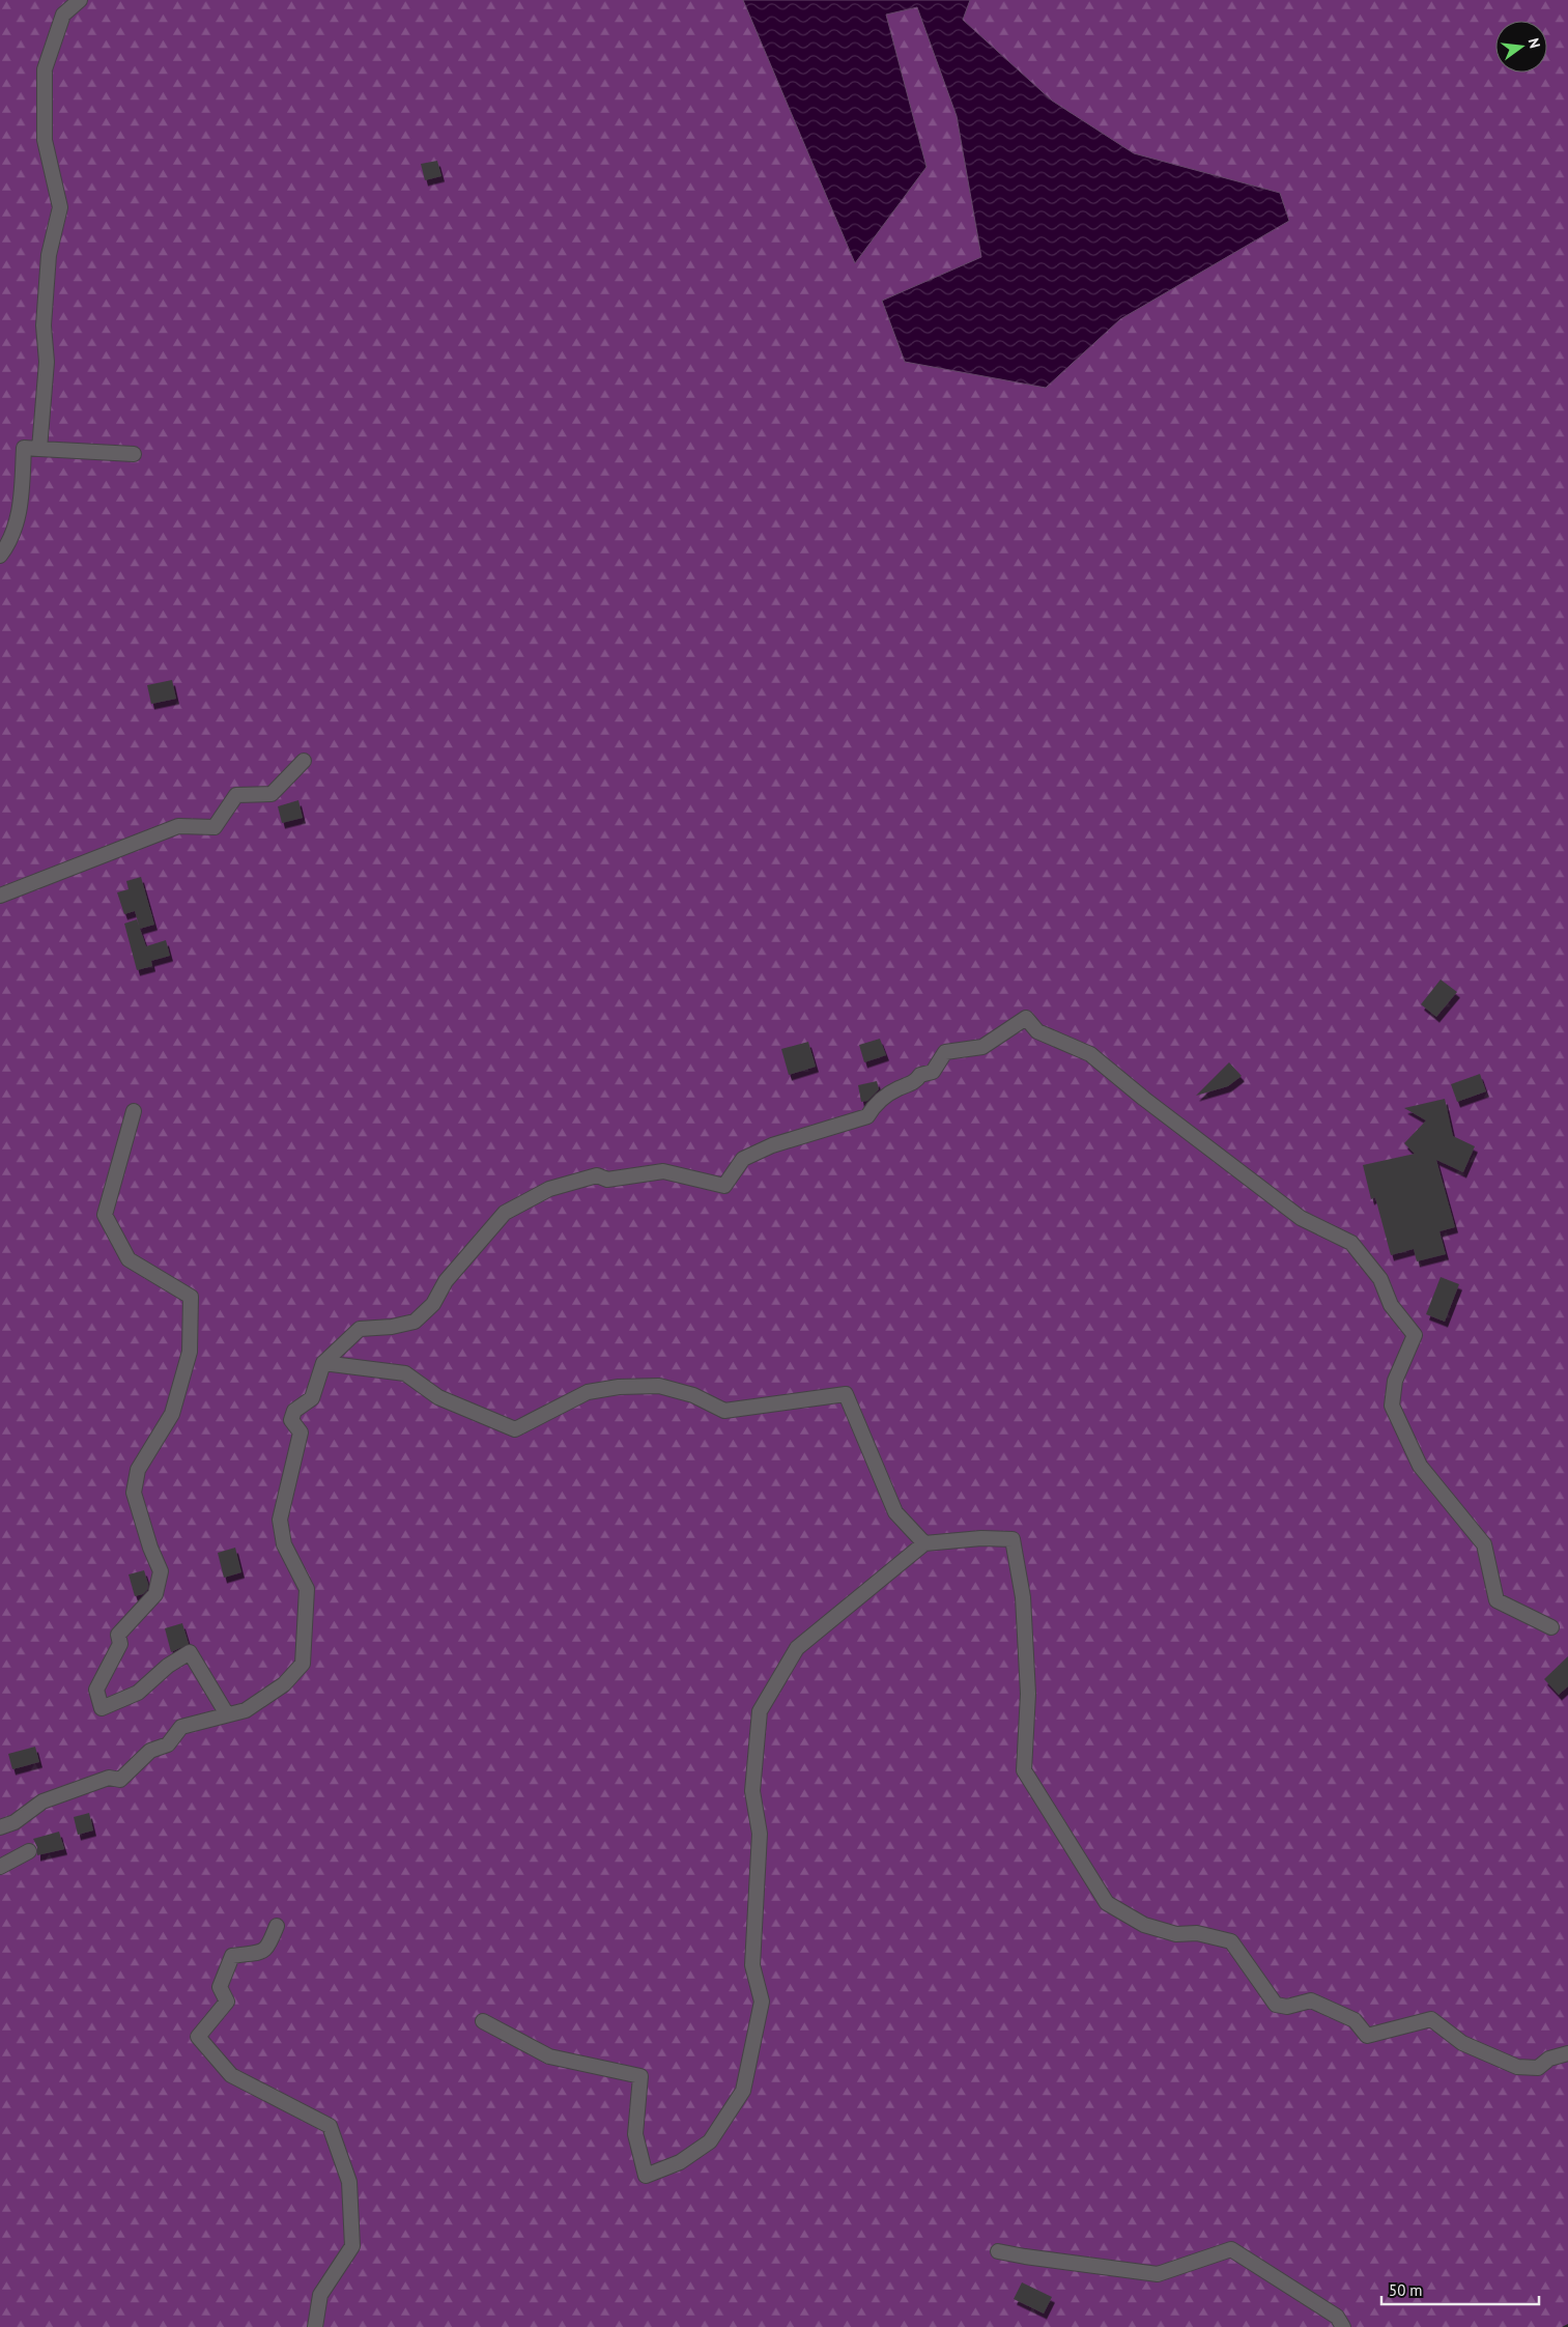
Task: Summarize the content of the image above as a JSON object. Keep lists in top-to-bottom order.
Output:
{
  "scale_bar": "50 m",
  "north": "right"
}
